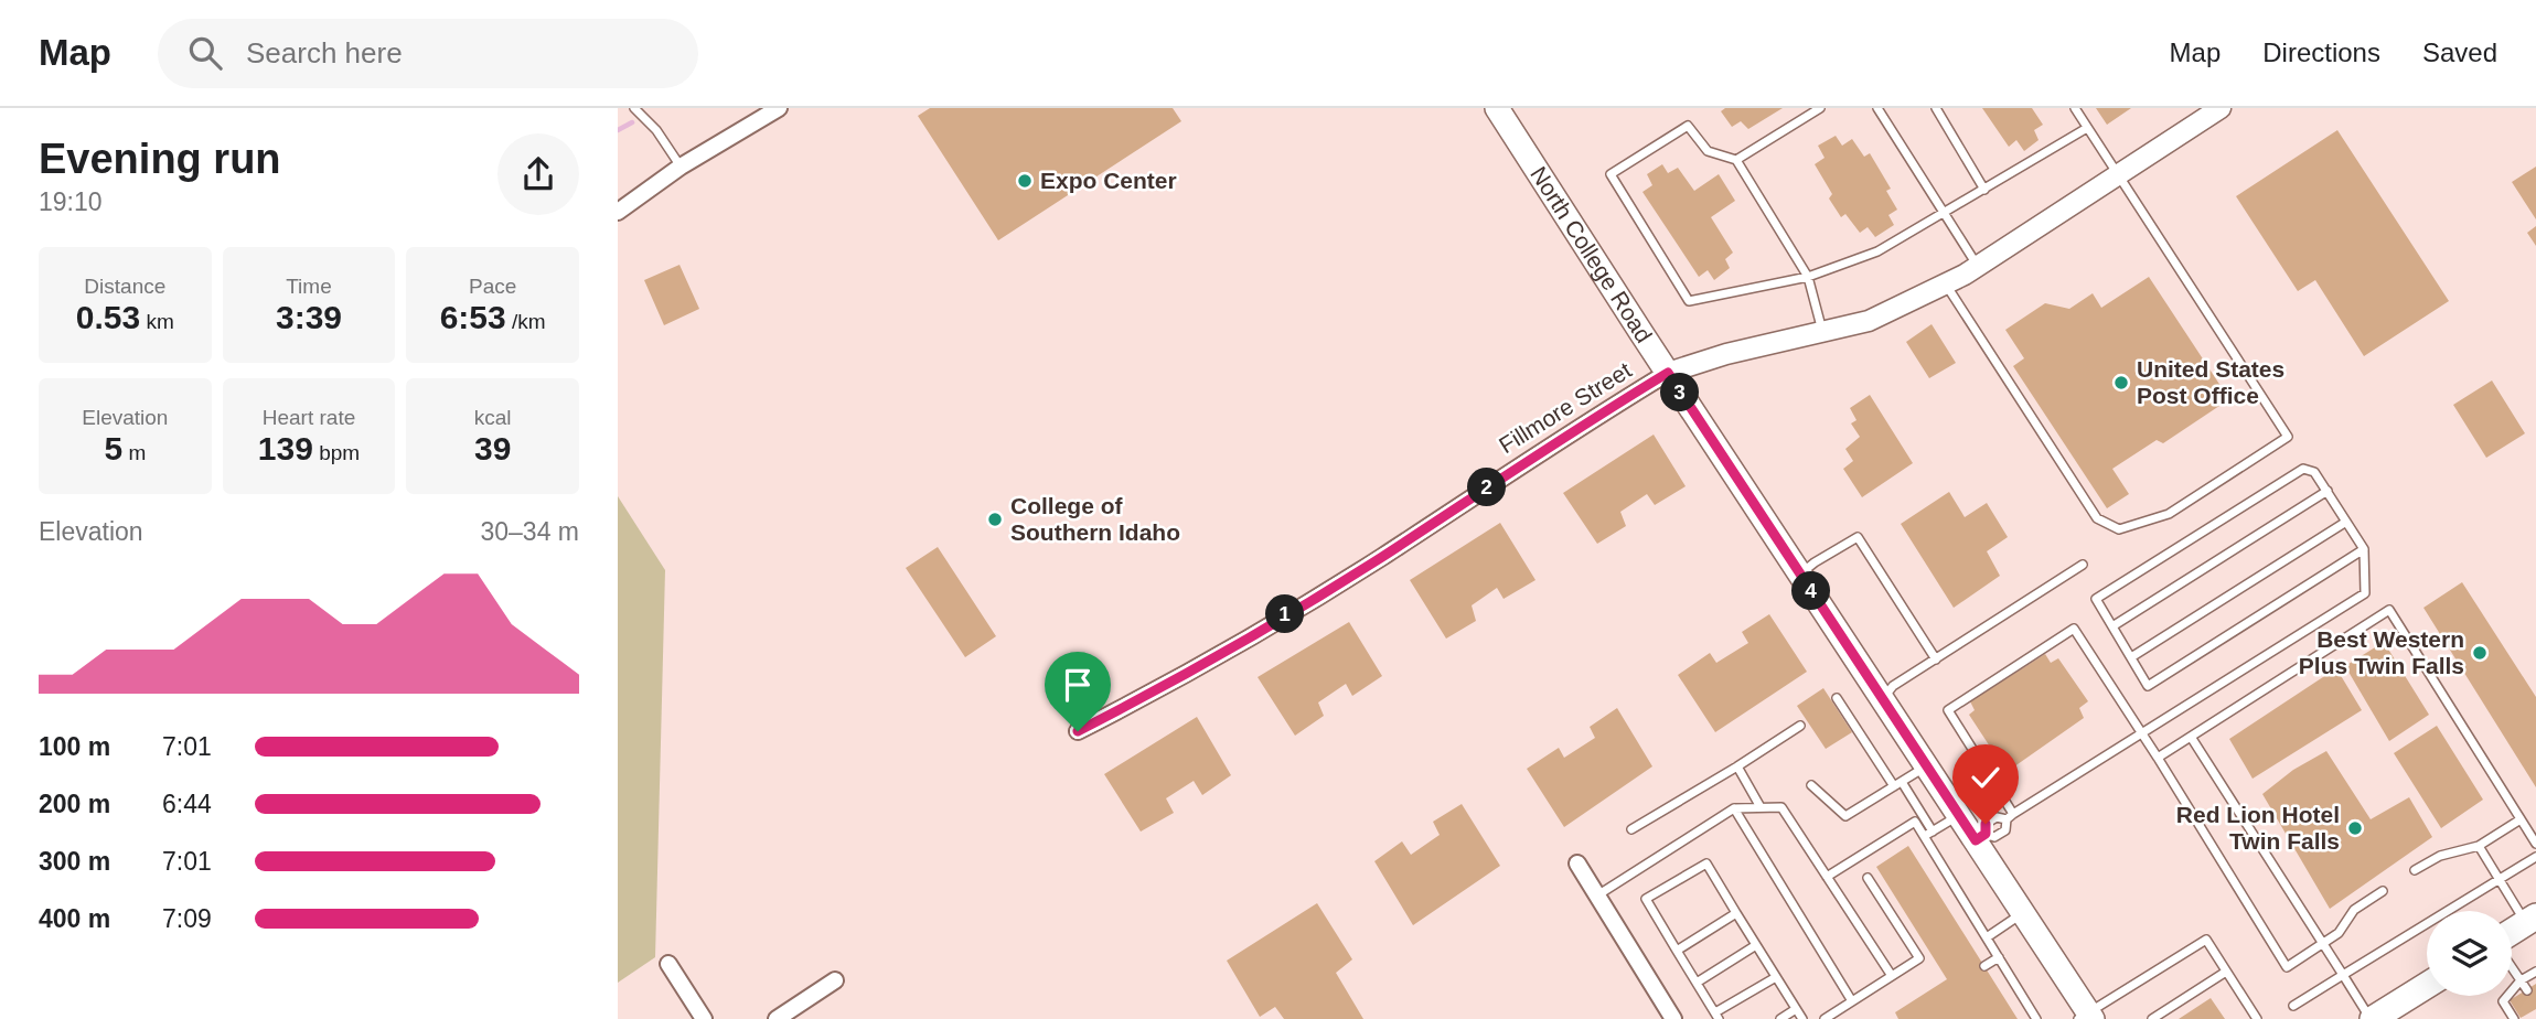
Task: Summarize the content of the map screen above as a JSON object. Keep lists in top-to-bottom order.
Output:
{
  "streets": {
    "main road": ["North College Road"],
    "street": ["Fillmore Street"]
  },
  "crossings": [
    ["North College Road", "Fillmore Street"]
  ],
  "places": [
    "Expo Center",
    "United States Post Office",
    "College of Southern Idaho",
    "Best Western Plus Twin Falls",
    "Red Lion Hotel Twin Falls"
  ],
  "page": {
    "header": "Map",
    "search": "Search here",
    "nav": ["Map", "Directions", "Saved"],
    "heading": ["Evening run", "19:10"],
    "stats": [
      ["Distance", "0.53 km"],
      ["Time", "3:39"],
      ["Pace", "6:53 /km"],
      ["Elevation", "5 m"],
      ["Heart rate", "139 bpm"],
      ["kcal", "39"]
    ],
    "pins": [
      "3",
      "2",
      "4",
      "1"
    ],
    "chart": ["Elevation", "30–34 m"],
    "list": [
      {
        "name": "100 m",
        "note": "7:01"
      },
      {
        "name": "200 m",
        "note": "6:44"
      },
      {
        "name": "300 m",
        "note": "7:01"
      },
      {
        "name": "400 m",
        "note": "7:09"
      }
    ]
  }
}
